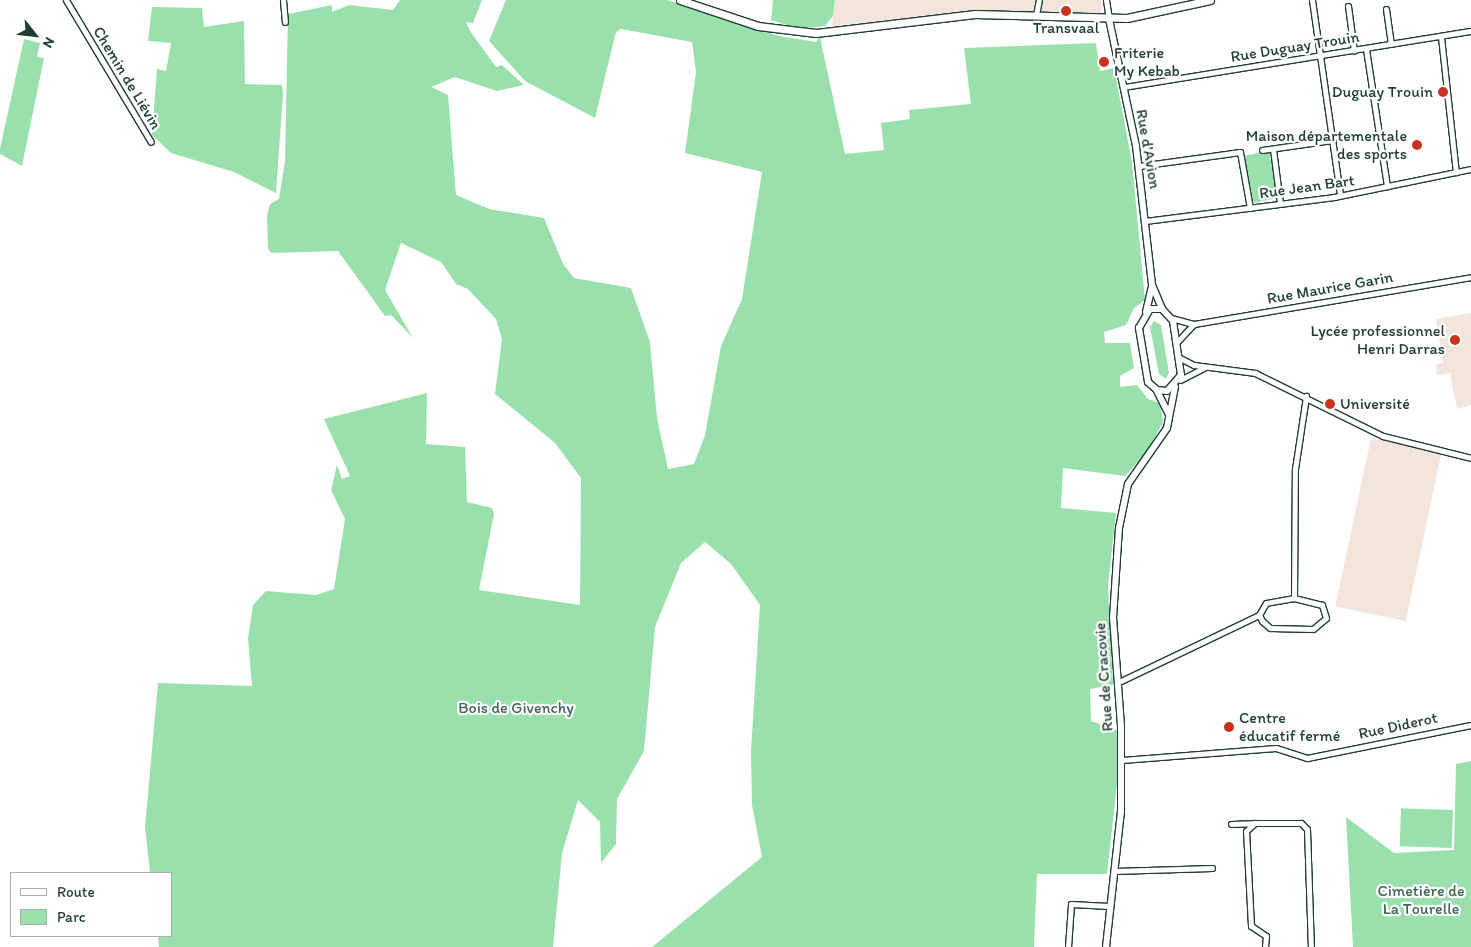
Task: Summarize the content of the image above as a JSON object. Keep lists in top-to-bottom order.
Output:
{
  "streets": {
    "street": [
      "Rue Duguay Trouin",
      "Chemin de Liévin",
      "Rue d'Avion",
      "Rue Jean Bart",
      "Rue Maurice Garin",
      "Rue de Cracovie",
      "Rue Diderot"
    ]
  },
  "crossings": [
    ["Rue Duguay Trouin", "Rue d'Avion"],
    ["Rue d'Avion", "Rue Jean Bart"],
    ["Rue de Cracovie", "Rue Diderot"]
  ],
  "parks": ["Bois de Givenchy", "Cimetière de La Tourelle"],
  "places": [
    "Transvaal",
    "Friterie My Kebab",
    "Duguay Trouin",
    "Maison départementale des sports",
    "Lycée professionnel Henri Darras",
    "Université",
    "Centre éducatif fermé"
  ],
  "legend": ["Route", "Parc"],
  "north": "bottom right"
}
